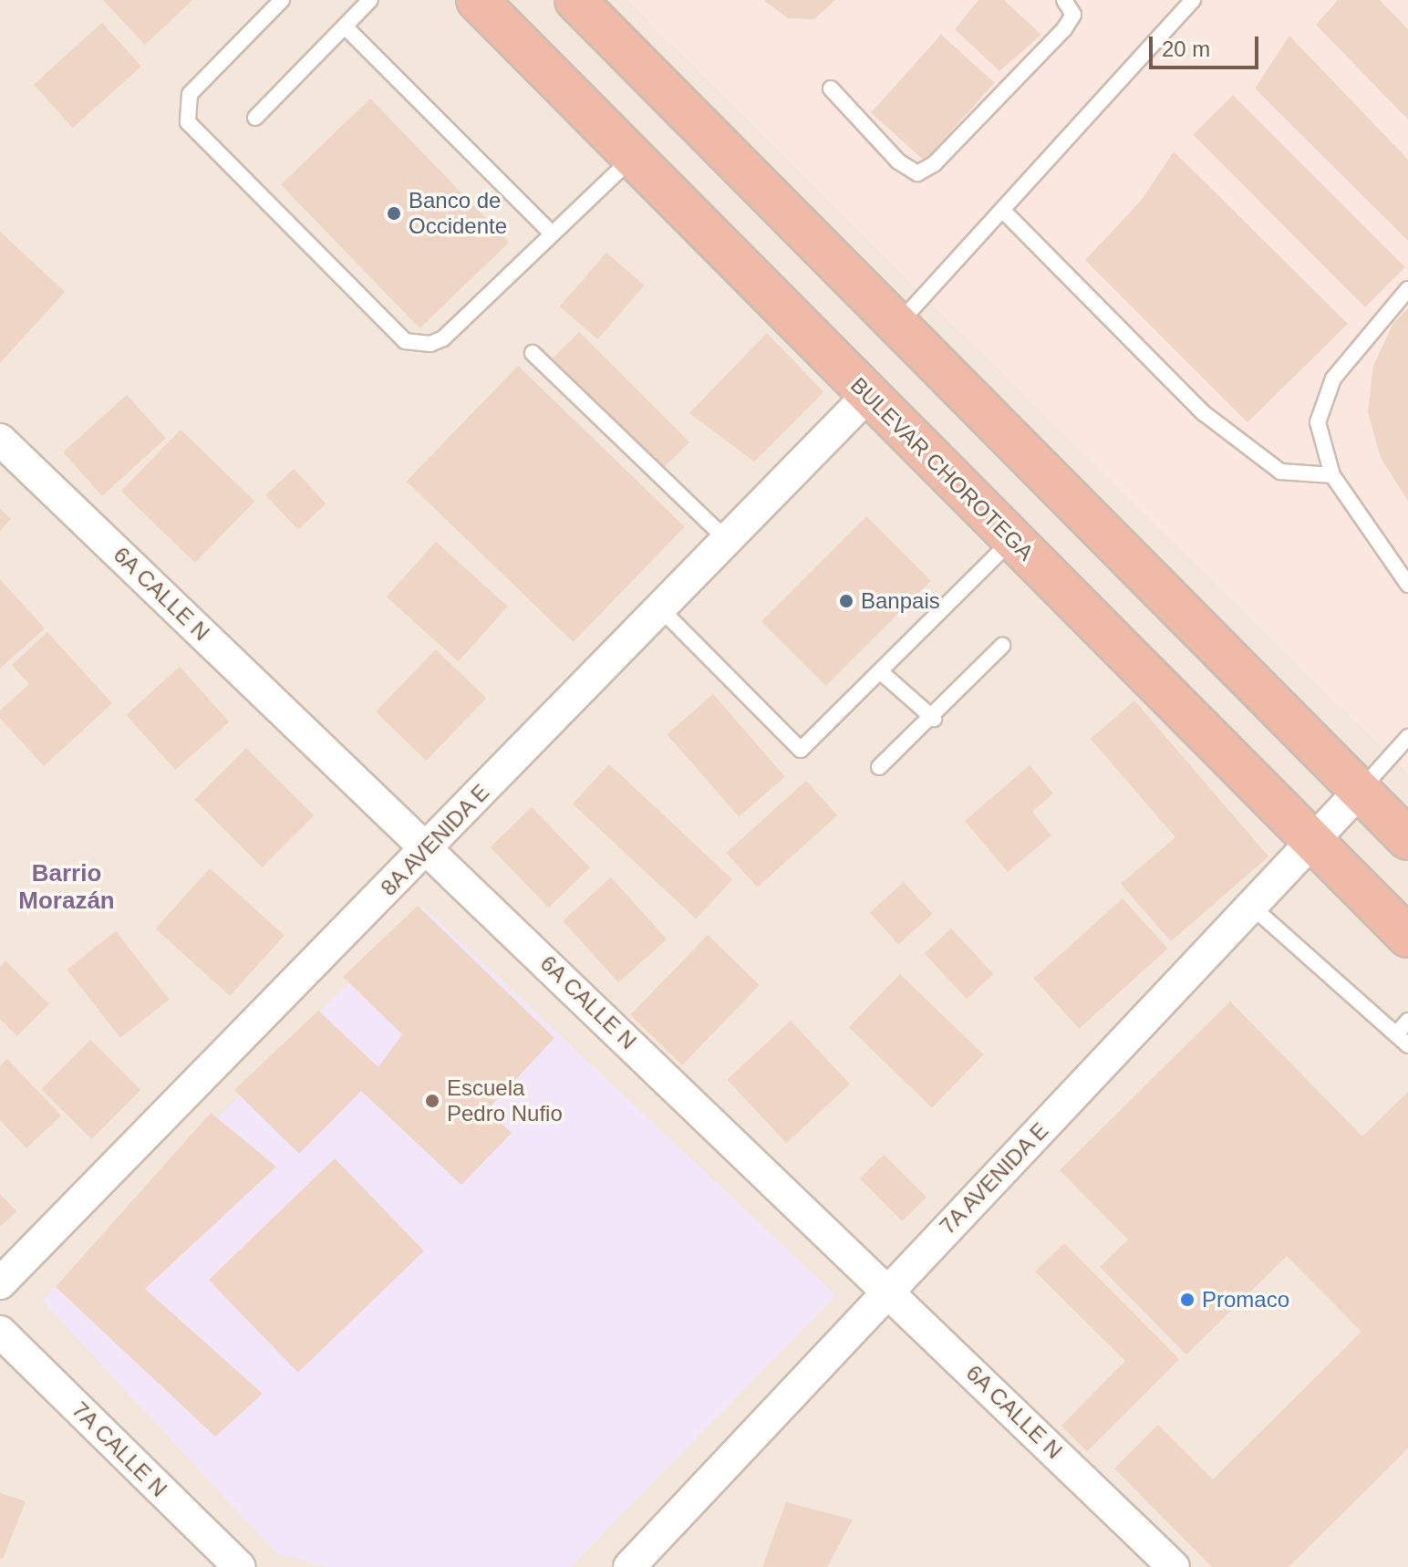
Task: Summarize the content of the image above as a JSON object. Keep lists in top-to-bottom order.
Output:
{
  "streets": {
    "highway": ["BULEVAR CHOROTEGA"],
    "street": [
      "6A CALLE N",
      "8A AVENIDA E",
      "7A AVENIDA E",
      "7A CALLE N"
    ]
  },
  "crossings": [
    ["BULEVAR CHOROTEGA", "8A AVENIDA E"],
    ["BULEVAR CHOROTEGA", "7A AVENIDA E"],
    ["6A CALLE N", "8A AVENIDA E"],
    ["6A CALLE N", "7A AVENIDA E"]
  ],
  "districts": ["Barrio Morazán"],
  "places": [
    "Banco de Occidente",
    "Banpais",
    "Escuela Pedro Nufio",
    "Promaco"
  ],
  "scale_bar": "20 m"
}
